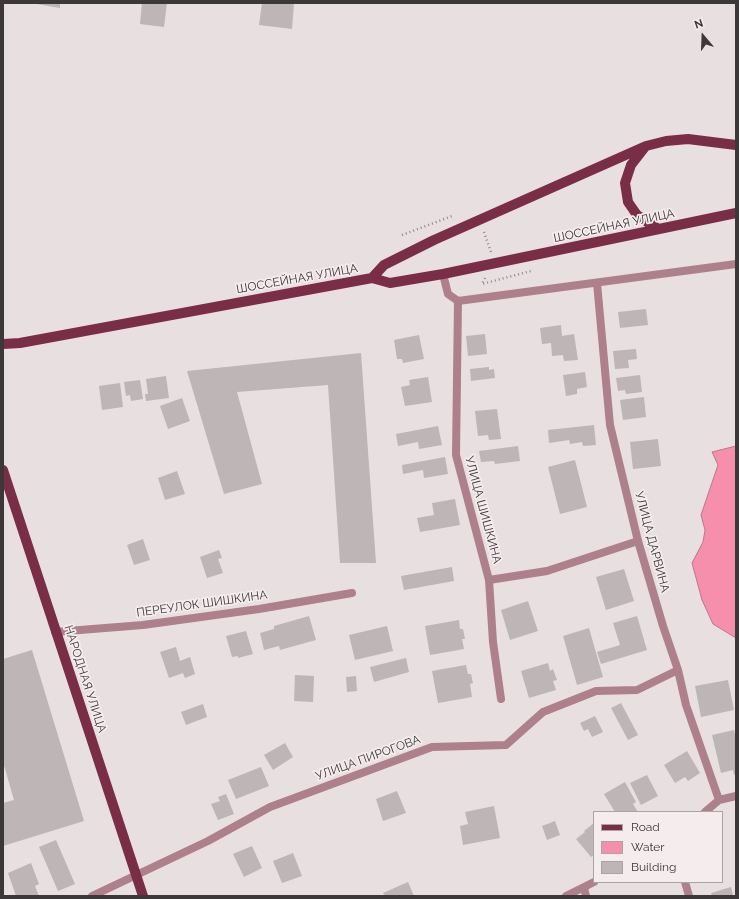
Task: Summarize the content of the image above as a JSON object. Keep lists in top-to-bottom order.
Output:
{
  "streets": {
    "main road": ["ШОССЕЙНАЯ УЛИЦА", "НАРОДНАЯ УЛИЦА"],
    "street": [
      "УЛИЦА ШИШКИНА",
      "УЛИЦА ДАРВИНА",
      "ПЕРЕУЛОК ШИШКИНА",
      "УЛИЦА ПИРОГОВА"
    ]
  },
  "crossings": [
    ["УЛИЦА ДАРВИНА", "УЛИЦА ПИРОГОВА"],
    ["ПЕРЕУЛОК ШИШКИНА", "НАРОДНАЯ УЛИЦА"],
    ["НАРОДНАЯ УЛИЦА", "УЛИЦА ПИРОГОВА"]
  ],
  "legend": ["Road", "Water", "Building"],
  "north": "top"
}
